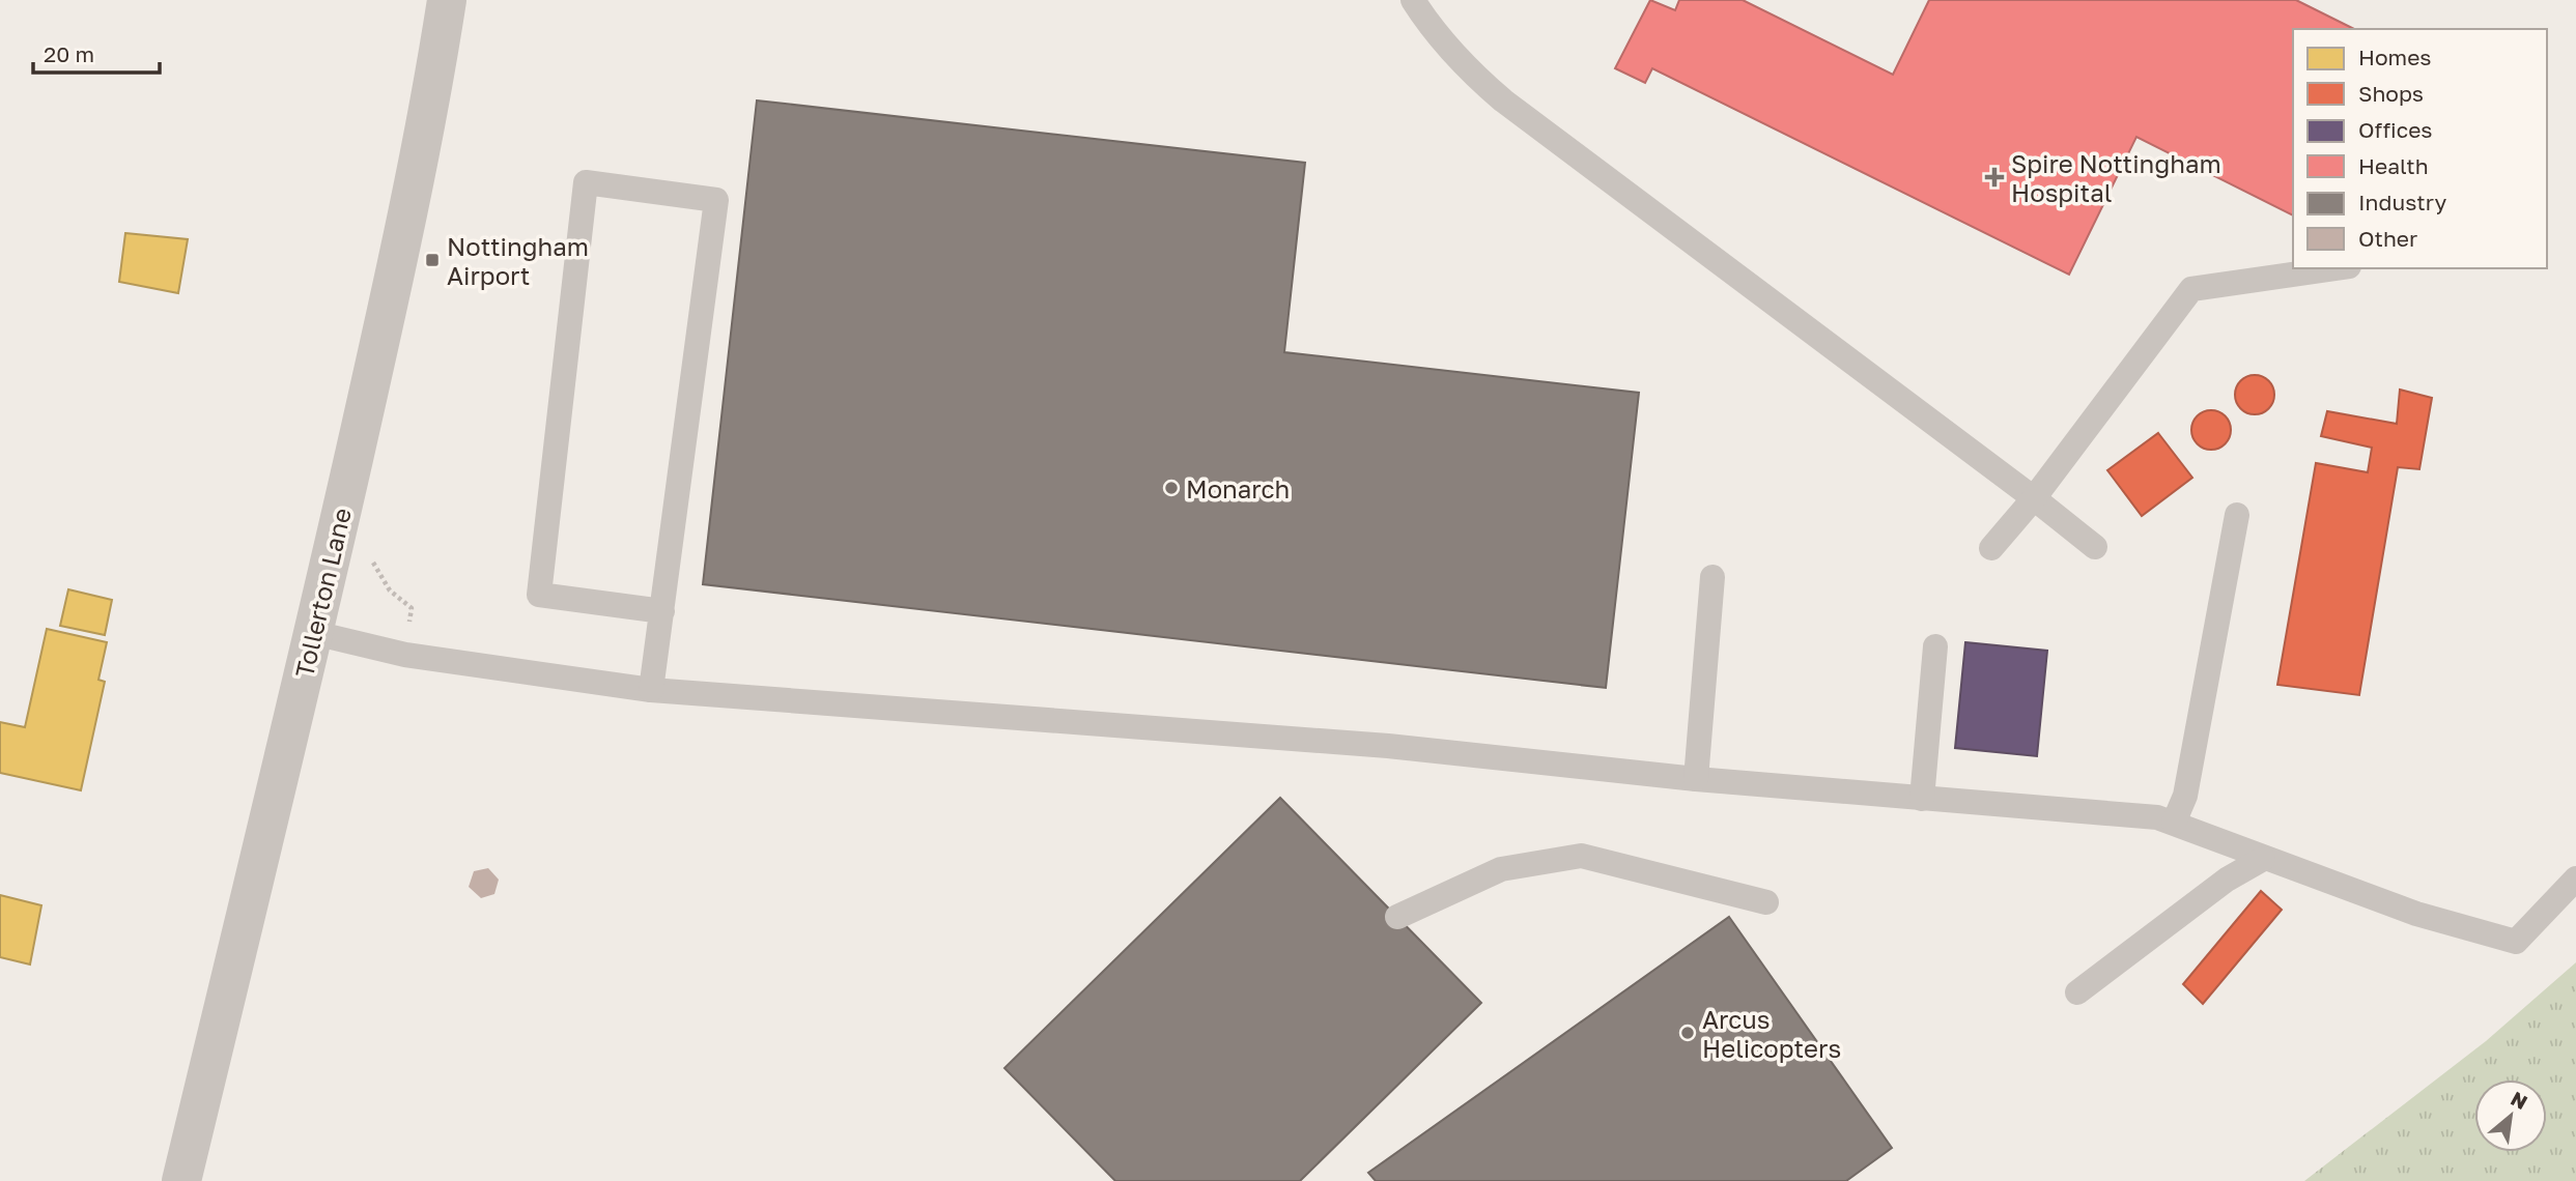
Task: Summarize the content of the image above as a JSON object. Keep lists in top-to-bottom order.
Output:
{
  "streets": {
    "street": ["Tollerton Lane"]
  },
  "places": {
    "health": ["Spire Nottingham Hospital"],
    "transit": ["Nottingham Airport"],
    "other": ["Monarch", "Arcus Helicopters"]
  },
  "legend": [
    "Homes",
    "Shops",
    "Offices",
    "Health",
    "Industry",
    "Other"
  ],
  "scale_bar": "20 m",
  "north": "top right"
}
